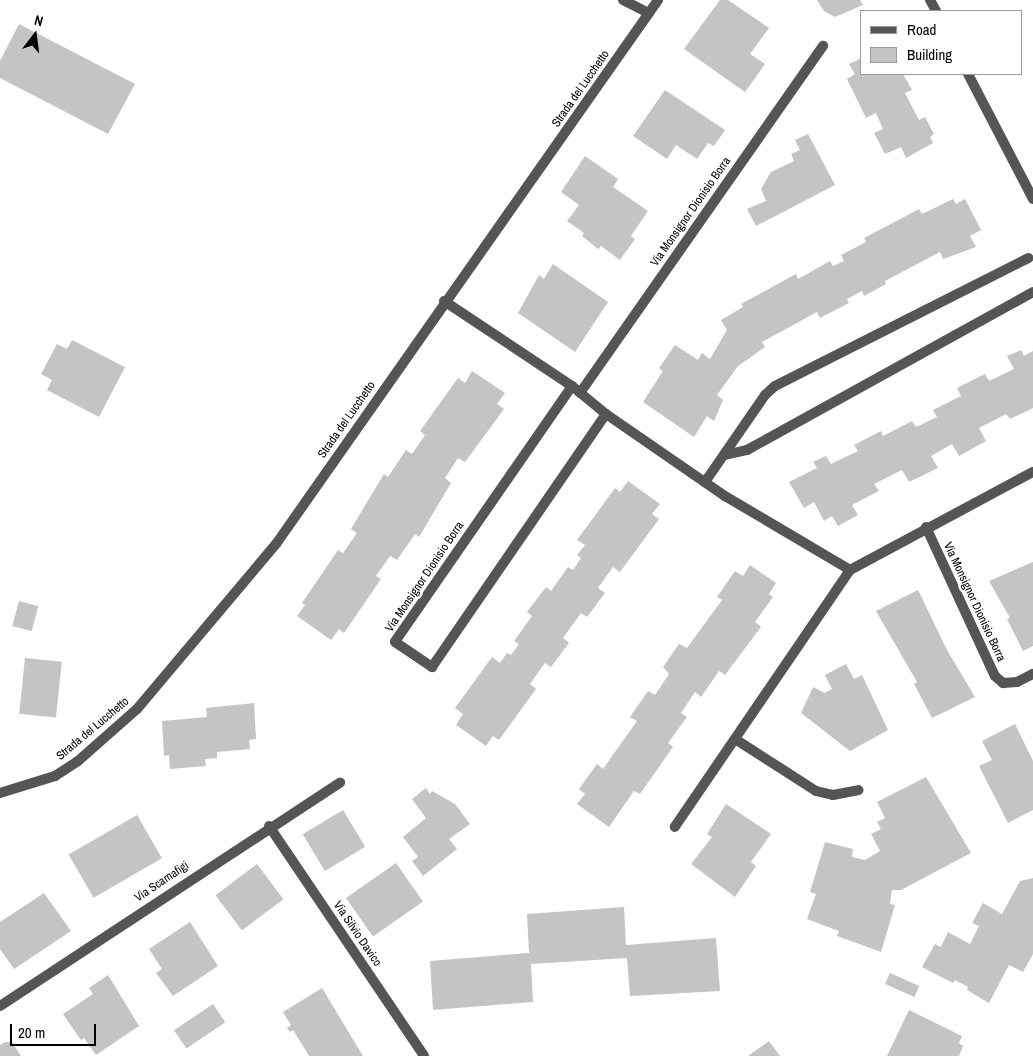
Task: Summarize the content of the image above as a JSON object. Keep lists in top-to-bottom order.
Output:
{
  "streets": {
    "street": [
      "Strada del Lucchetto",
      "Via Monsignor Dionisio Borra",
      "Via Scarnafigi",
      "Via Silvio Davico"
    ]
  },
  "crossings": [
    ["Via Scarnafigi", "Via Silvio Davico"]
  ],
  "legend": ["Road", "Building"],
  "scale_bar": "20 m",
  "north": "top"
}
